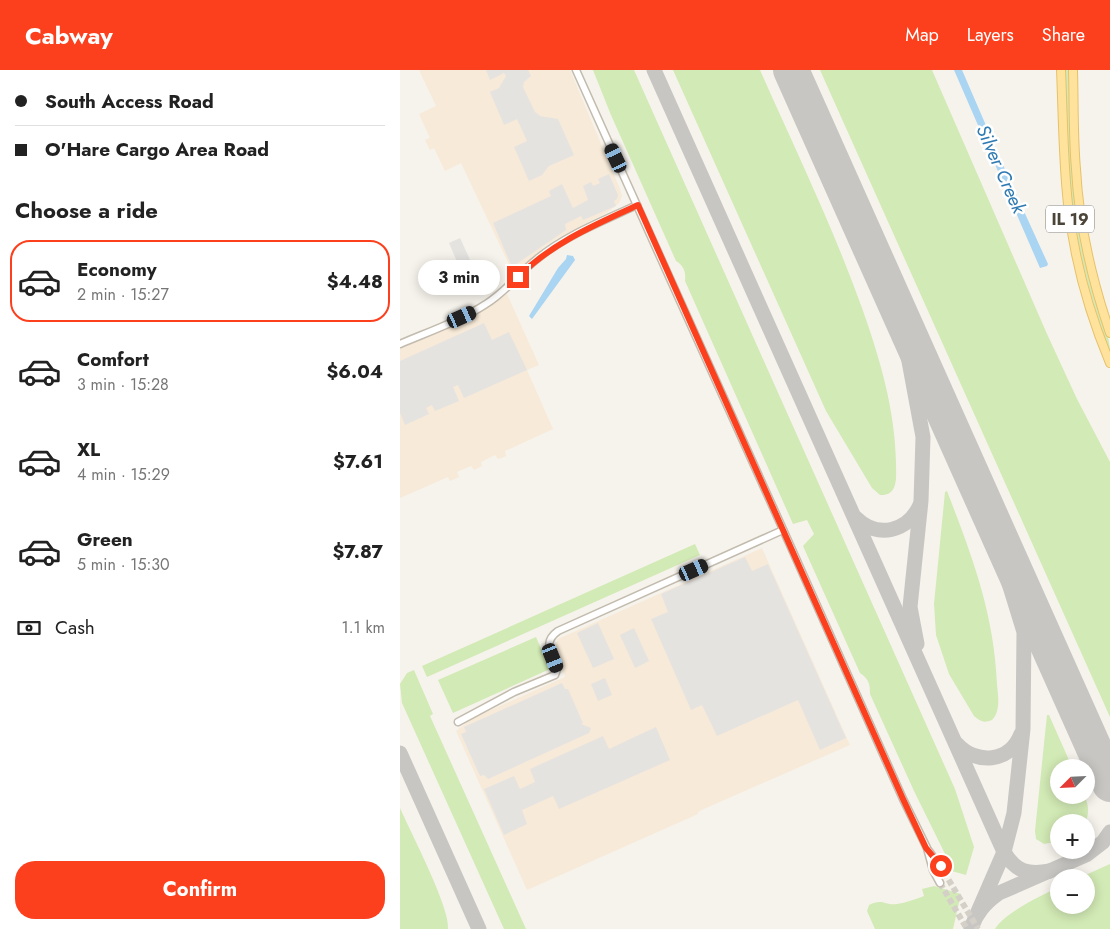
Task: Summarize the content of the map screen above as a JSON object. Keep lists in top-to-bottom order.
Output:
{
  "streets": {
    "main road": ["IL 19"]
  },
  "water": ["Silver Creek"],
  "north": "bottom left",
  "page": {
    "header": "Cabway",
    "nav": ["Map", "Layers", "Share"],
    "banner": ["South Access Road", "O'Hare Cargo Area Road"],
    "heading": "Choose a ride",
    "list": [
      {
        "name": "Economy",
        "note": "2 min · 15:27",
        "value": "$4.48"
      },
      {
        "name": "Comfort",
        "note": "3 min · 15:28",
        "value": "$6.04"
      },
      {
        "name": "XL",
        "note": "4 min · 15:29",
        "value": "$7.61"
      },
      {
        "name": "Green",
        "note": "5 min · 15:30",
        "value": "$7.87"
      }
    ],
    "bubble": "3 min",
    "pay": ["Cash", "1.1 km"],
    "map_buttons": ["+", "−"],
    "buttons": "Confirm"
  }
}
